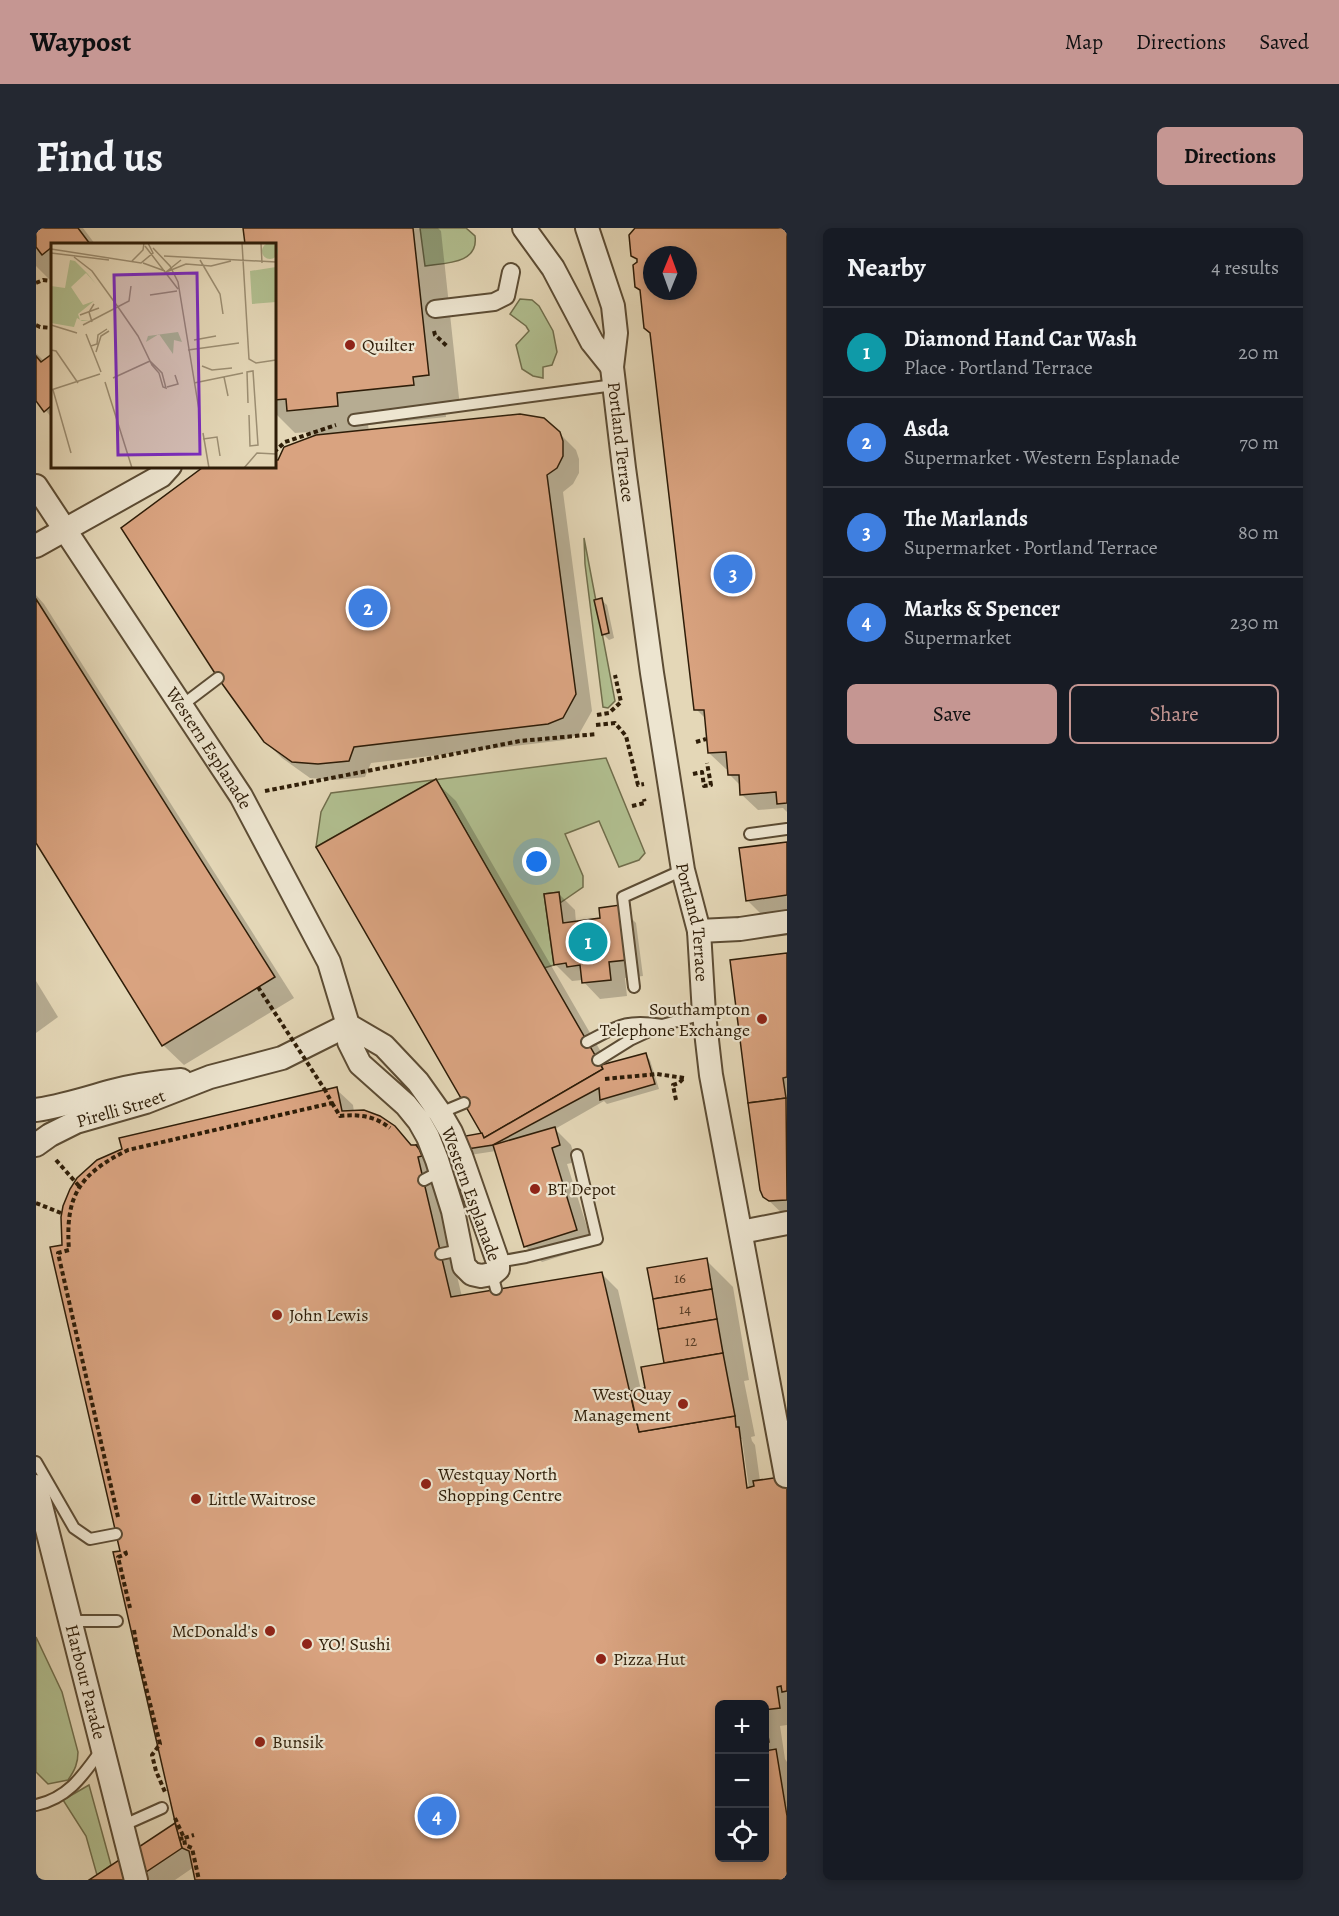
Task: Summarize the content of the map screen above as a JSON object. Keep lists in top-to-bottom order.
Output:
{
  "streets": {
    "street": [
      "Portland Terrace",
      "Western Esplanade",
      "Pirelli Street",
      "Harbour Parade"
    ]
  },
  "crossings": [
    ["Western Esplanade", "Pirelli Street"]
  ],
  "places": [
    "Quilter",
    "Southampton Telephone Exchange",
    "BT Depot",
    "John Lewis",
    "West Quay Management",
    "Westquay North Shopping Centre",
    "Little Waitrose",
    "McDonald's",
    "YO! Sushi",
    "Pizza Hut",
    "Bunsik"
  ],
  "house_numbers": ["16", "14", "12"],
  "north": "top",
  "page": {
    "header": "Waypost",
    "nav": ["Map", "Directions", "Saved"],
    "buttons": [
      "Directions",
      ["Save", "Share"]
    ],
    "title": "Find us",
    "heading": ["Nearby", "4 results"],
    "list": [
      {
        "mark": "1",
        "name": "Diamond Hand Car Wash",
        "note": "Place · Portland Terrace",
        "value": "20 m"
      },
      {
        "mark": "2",
        "name": "Asda",
        "note": "Supermarket · Western Esplanade",
        "value": "70 m"
      },
      {
        "mark": "3",
        "name": "The Marlands",
        "note": "Supermarket · Portland Terrace",
        "value": "80 m"
      },
      {
        "mark": "4",
        "name": "Marks & Spencer",
        "note": "Supermarket",
        "value": "230 m"
      }
    ],
    "pins": [
      "3",
      "2",
      "1",
      "4"
    ],
    "map_buttons": ["+", "−"]
  }
}
